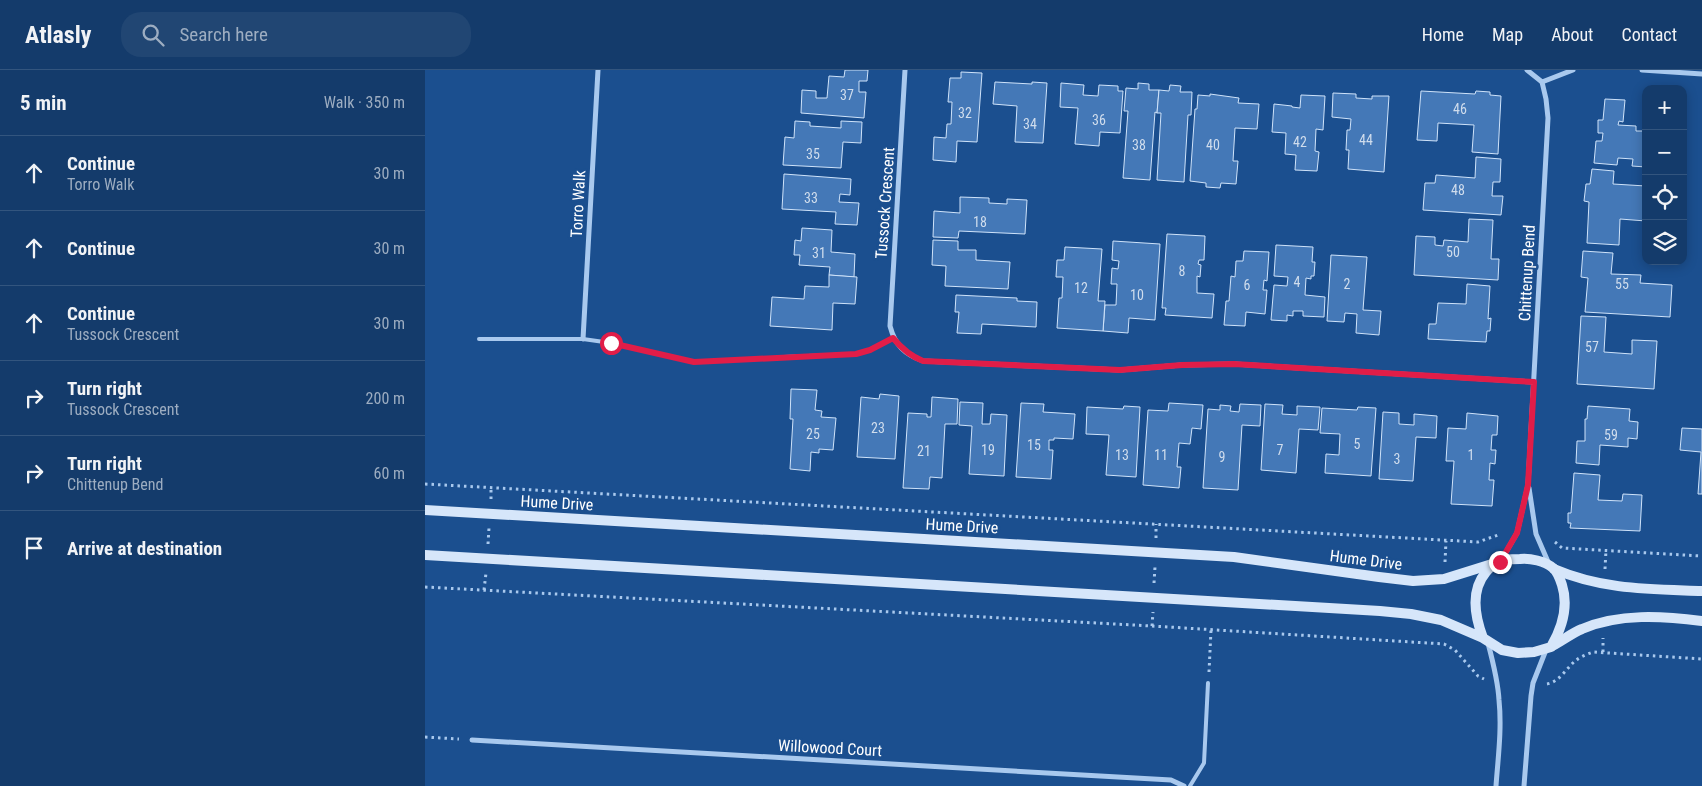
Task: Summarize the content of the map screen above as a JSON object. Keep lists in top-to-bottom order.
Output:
{
  "streets": {
    "street": [
      "Tussock Crescent",
      "Torro Walk",
      "Chittenup Bend",
      "Hume Drive",
      "Willowood Court"
    ]
  },
  "crossings": [
    ["Chittenup Bend", "Hume Drive"]
  ],
  "house_numbers": [
    "37",
    "46",
    "32",
    "36",
    "34",
    "44",
    "42",
    "38",
    "40",
    "35",
    "48",
    "33",
    "18",
    "50",
    "31",
    "8",
    "4",
    "2",
    "55",
    "6",
    "12",
    "10",
    "57",
    "23",
    "25",
    "59",
    "5",
    "15",
    "19",
    "7",
    "21",
    "13",
    "11",
    "1",
    "9",
    "3"
  ],
  "page": {
    "header": "Atlasly",
    "search": "Search here",
    "nav": [
      "Home",
      "Map",
      "About",
      "Contact"
    ],
    "heading": ["5 min", "Walk · 350 m"],
    "map_buttons": ["+", "−"],
    "list": [
      ["Continue", "Torro Walk", "30 m"],
      ["Continue", "30 m"],
      ["Continue", "Tussock Crescent", "30 m"],
      ["Turn right", "Tussock Crescent", "200 m"],
      ["Turn right", "Chittenup Bend", "60 m"],
      "Arrive at destination"
    ]
  }
}
